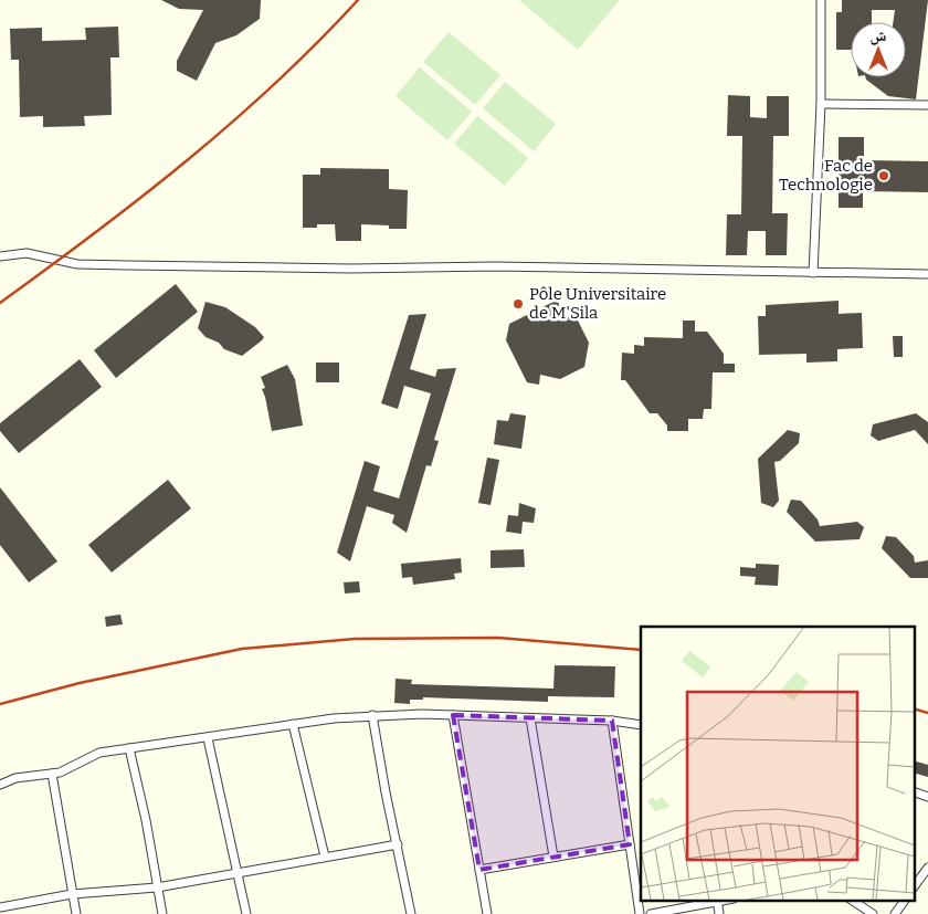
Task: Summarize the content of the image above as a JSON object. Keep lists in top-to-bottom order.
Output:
{
  "places": ["Fac de Technologie", "Pôle Universitaire de M'Sila"],
  "north": "top"
}
